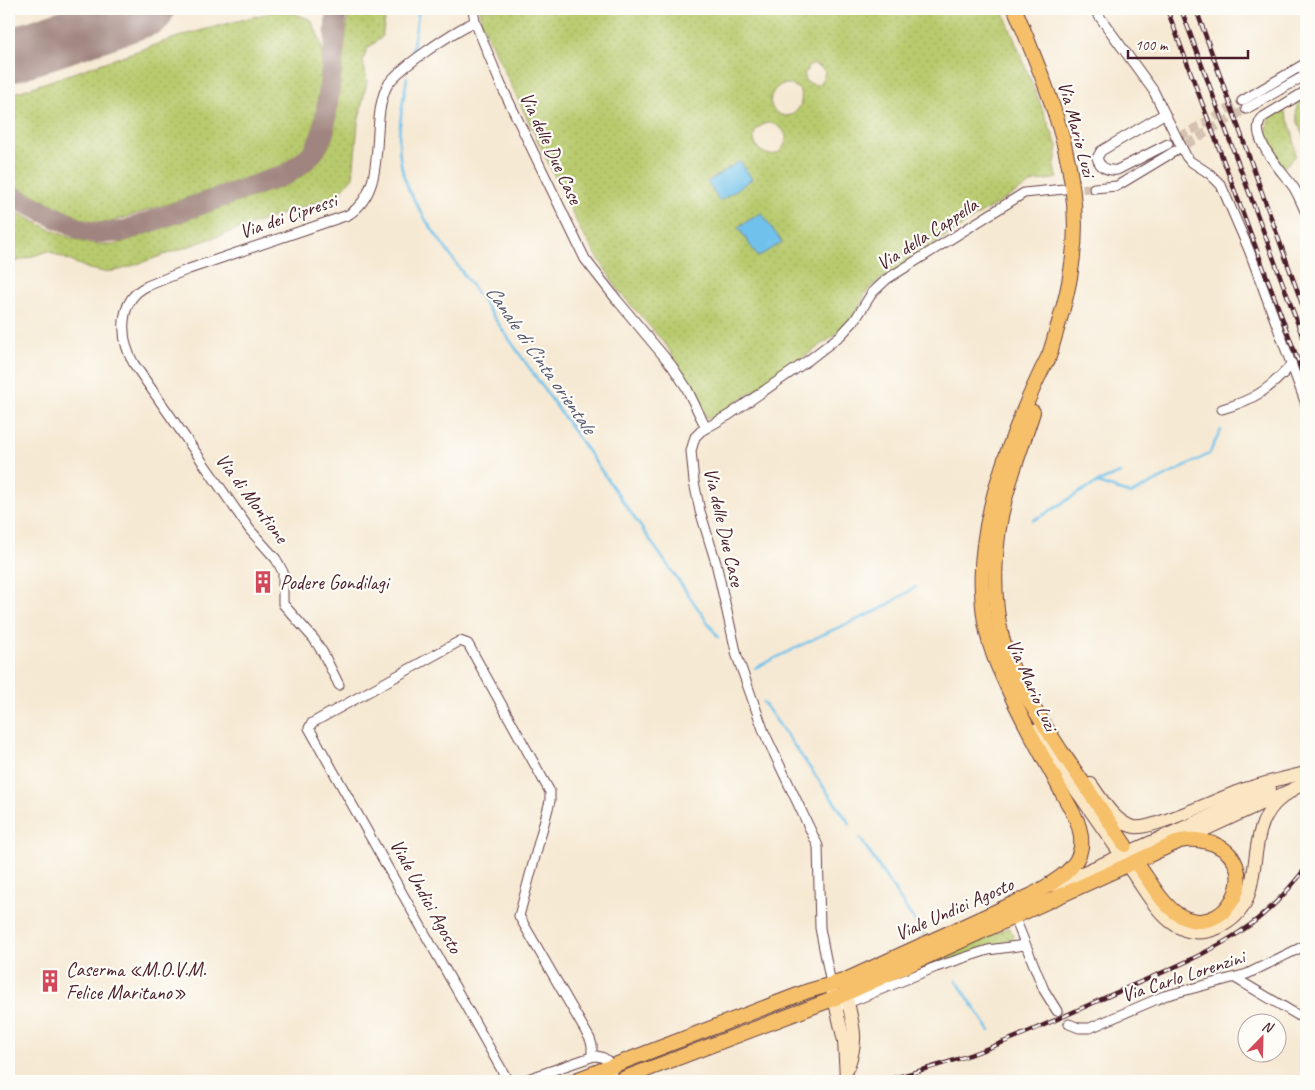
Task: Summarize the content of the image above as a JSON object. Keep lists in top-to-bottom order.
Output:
{
  "streets": {
    "main road": ["Via Mario Luzi", "Viale Undici Agosto"],
    "street": [
      "Via delle Due Case",
      "Via dei Cipressi",
      "Via della Cappella",
      "Via di Montione",
      "Via Carlo Lorenzini"
    ]
  },
  "crossings": [
    ["Via Mario Luzi", "Viale Undici Agosto"],
    ["Via delle Due Case", "Via dei Cipressi"],
    ["Via delle Due Case", "Via della Cappella"],
    ["Via delle Due Case", "Viale Undici Agosto"],
    ["Via dei Cipressi", "Via di Montione"]
  ],
  "water": ["Canale di Cinta orientale"],
  "places": {
    "building": ["Podere Gondilagi", "Caserma «M.O.V.M. Felice Maritano»"]
  },
  "scale_bar": "100 m",
  "north": "top right"
}
